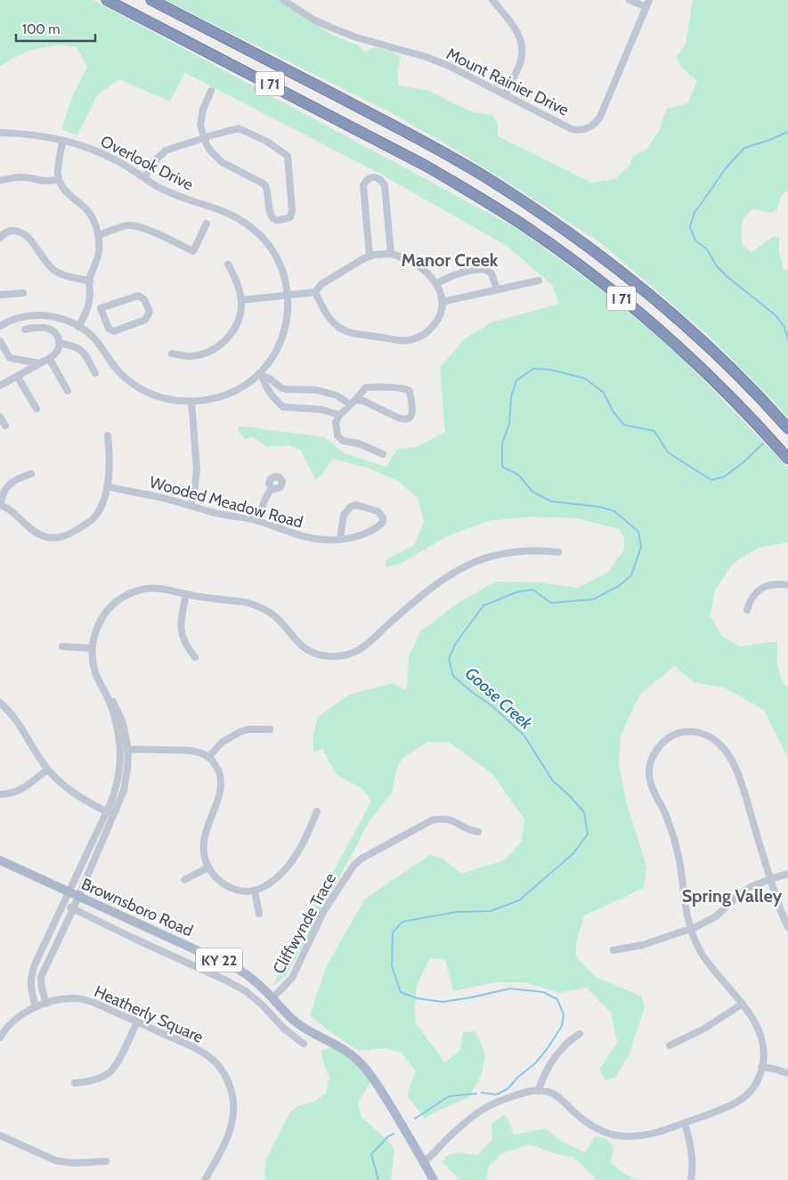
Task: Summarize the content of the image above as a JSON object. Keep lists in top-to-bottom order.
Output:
{
  "streets": {
    "highway": ["I 71"],
    "main road": ["Brownsboro Road", "KY 22"],
    "street": [
      "Mount Rainier Drive",
      "Overlook Drive",
      "Wooded Meadow Road",
      "Cliffwynde Trace",
      "Heatherly Square"
    ]
  },
  "crossings": [
    ["Brownsboro Road", "Cliffwynde Trace"]
  ],
  "districts": ["Manor Creek", "Spring Valley"],
  "water": ["Goose Creek"],
  "scale_bar": "100 m"
}
